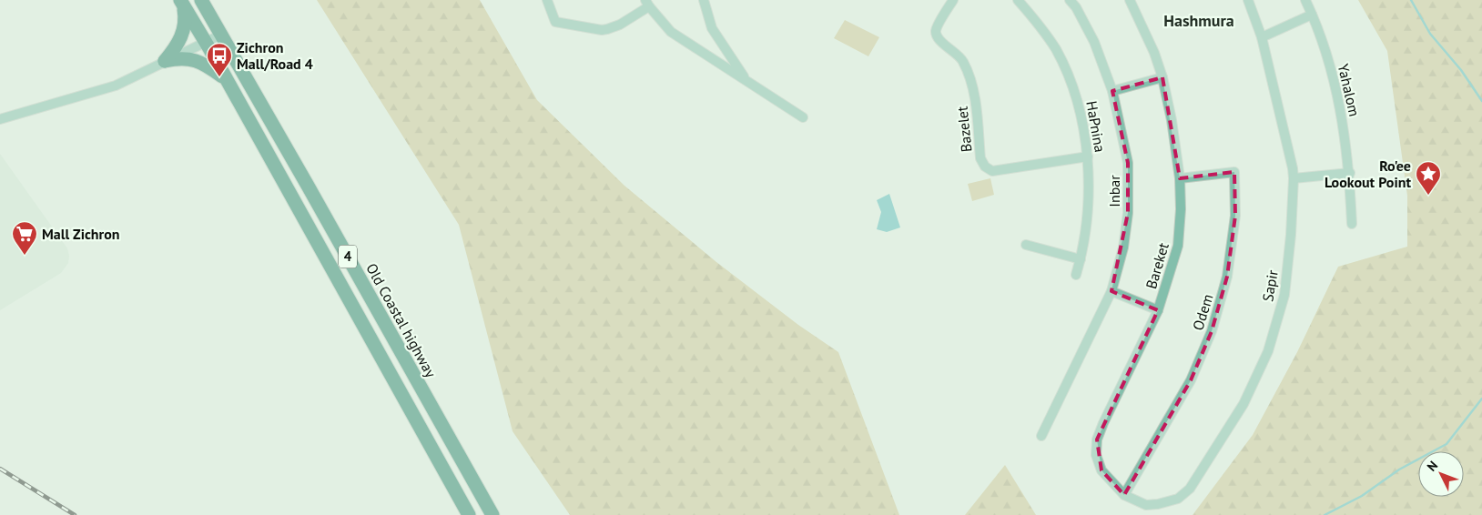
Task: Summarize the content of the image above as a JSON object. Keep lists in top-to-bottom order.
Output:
{
  "streets": {
    "highway": ["4", "Old Coastal highway"],
    "street": [
      "Yahalom",
      "HaPnina",
      "Bazelet",
      "Inbar",
      "Bareket",
      "Sapir",
      "Odem"
    ]
  },
  "crossings": [
    ["HaPnina", "Bazelet"],
    ["Bareket", "Sapir"],
    ["Bareket", "Odem"],
    ["Sapir", "Odem"]
  ],
  "districts": ["Hashmura"],
  "places": {
    "bus stop": ["Zichron Mall/Road 4"],
    "place": ["Ro'ee Lookout Point"],
    "supermarket": ["Mall Zichron"]
  },
  "north": "top left"
}
